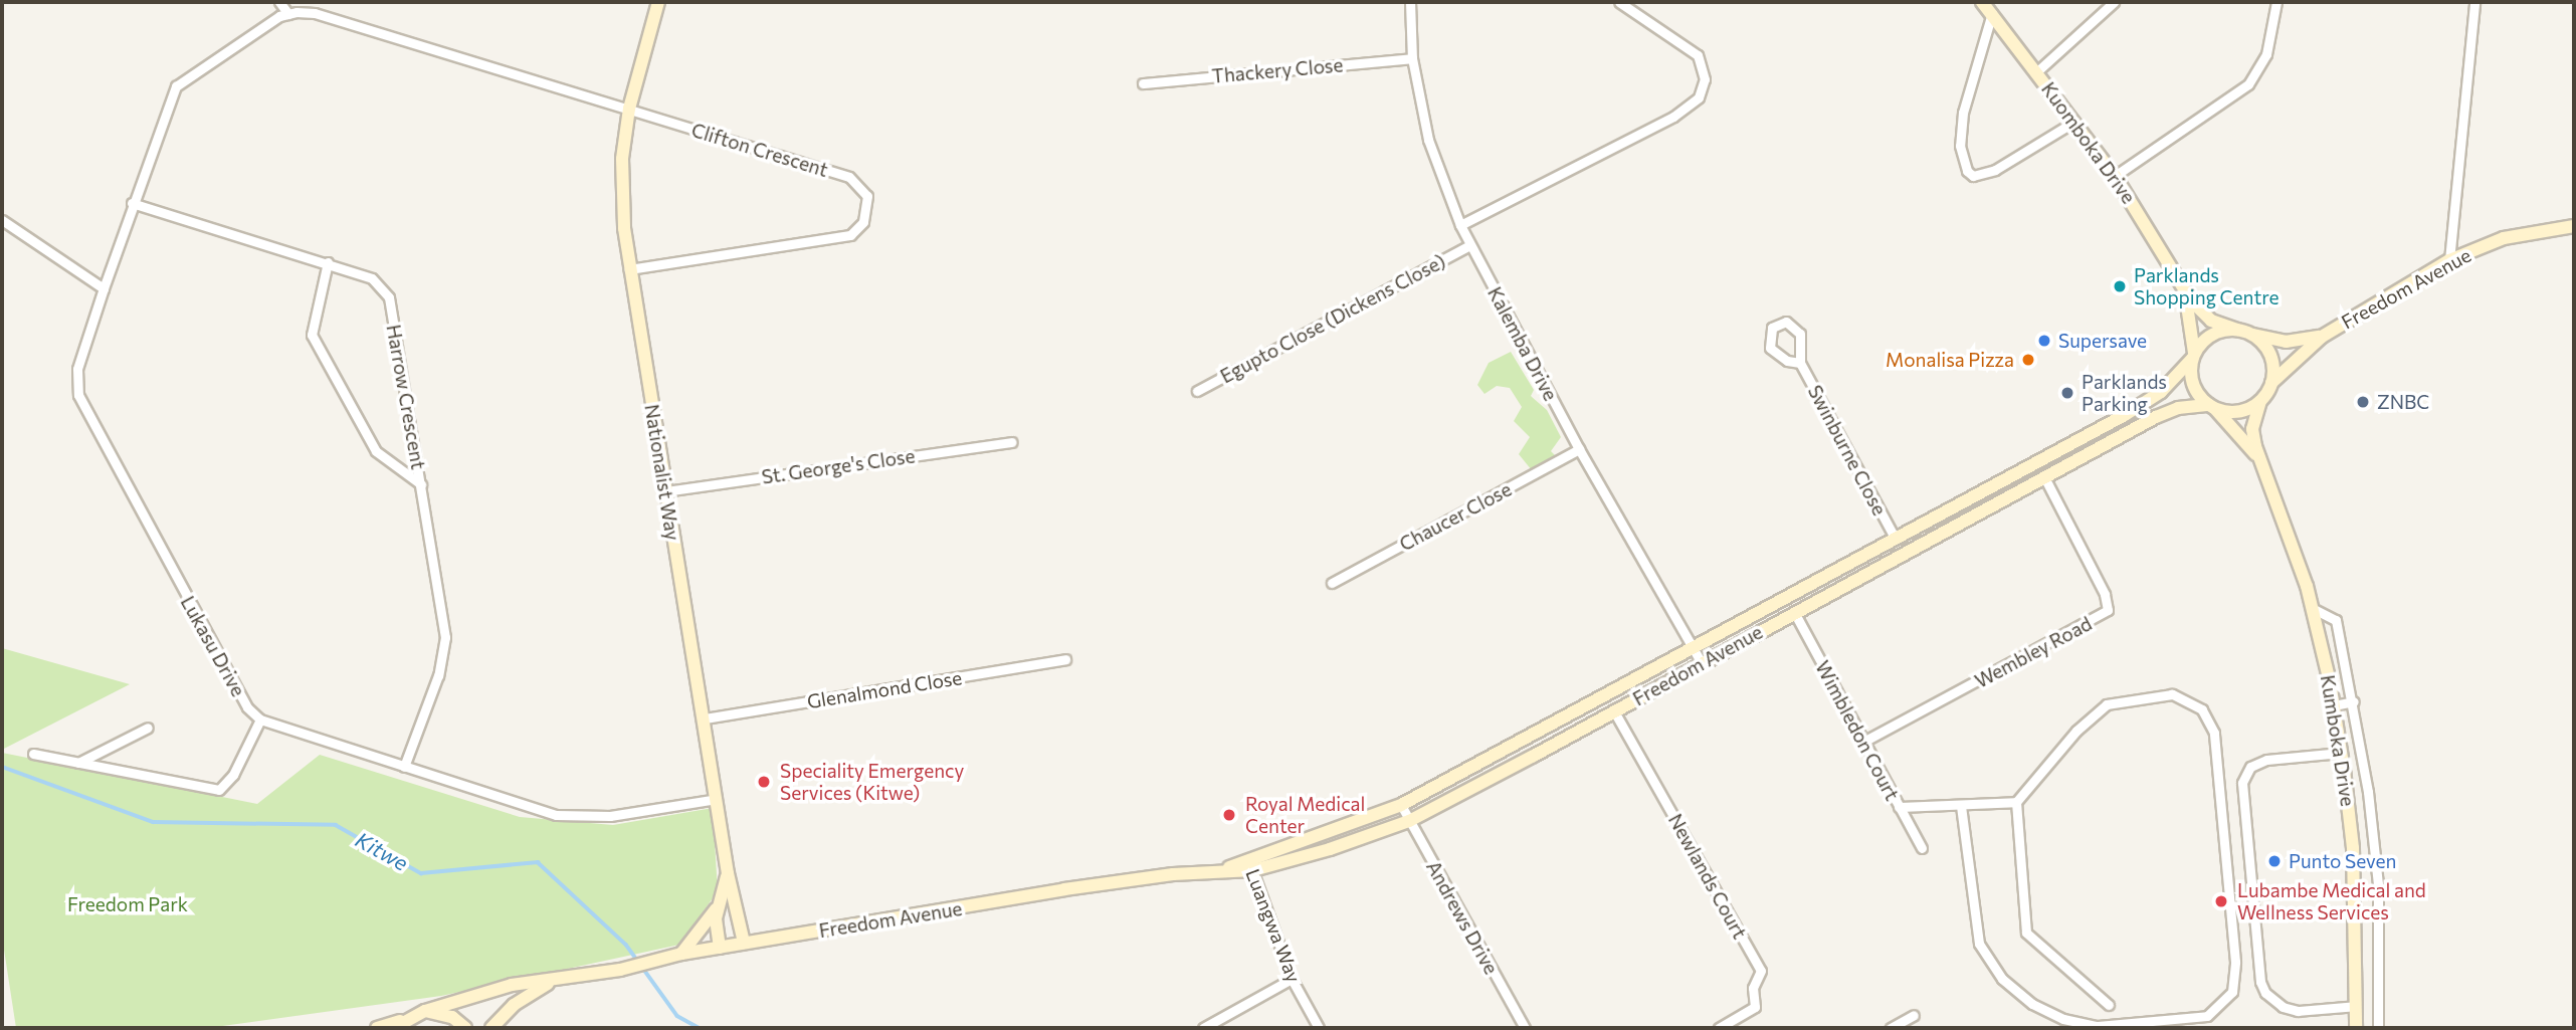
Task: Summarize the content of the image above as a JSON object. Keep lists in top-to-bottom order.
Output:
{
  "streets": {
    "main road": [
      "Kuomboka Drive",
      "Freedom Avenue",
      "Nationalist Way",
      "Kumboka Drive"
    ],
    "street": [
      "Thackery Close",
      "Clifton Crescent",
      "Egupto Close (Dickens Close)",
      "Kalemba Drive",
      "Harrow Crescent",
      "Swinburne Close",
      "St. George's Close",
      "Chaucer Close",
      "Lukasu Drive",
      "Wembley Road",
      "Glenalmond Close",
      "Wimbledon Court",
      "Newlands Court",
      "Andrews Drive",
      "Luangwa Way"
    ]
  },
  "crossings": [
    ["Thackery Close", "Kalemba Drive"],
    ["Kuomboka Drive", "Freedom Avenue"],
    ["Clifton Crescent", "Nationalist Way"],
    ["Clifton Crescent", "Lukasu Drive"],
    ["Freedom Avenue", "Kalemba Drive"],
    ["Freedom Avenue", "Swinburne Close"],
    ["Freedom Avenue", "Nationalist Way"],
    ["Freedom Avenue", "Wembley Road"],
    ["Freedom Avenue", "Wimbledon Court"],
    ["Freedom Avenue", "Kumboka Drive"],
    ["Freedom Avenue", "Newlands Court"],
    ["Freedom Avenue", "Andrews Drive"],
    ["Freedom Avenue", "Luangwa Way"],
    ["Egupto Close (Dickens Close)", "Kalemba Drive"],
    ["Kalemba Drive", "Chaucer Close"],
    ["Harrow Crescent", "Lukasu Drive"],
    ["St. George's Close", "Nationalist Way"],
    ["Nationalist Way", "Glenalmond Close"],
    ["Wembley Road", "Wimbledon Court"]
  ],
  "water": ["Kitwe"],
  "parks": ["Freedom Park"],
  "places": [
    "Parklands Shopping Centre",
    "Supersave",
    "Monalisa Pizza",
    "Parklands Parking",
    "ZNBC",
    "Speciality Emergency Services (Kitwe)",
    "Royal Medical Center",
    "Punto Seven",
    "Lubambe Medical and Wellness Services"
  ]
}
